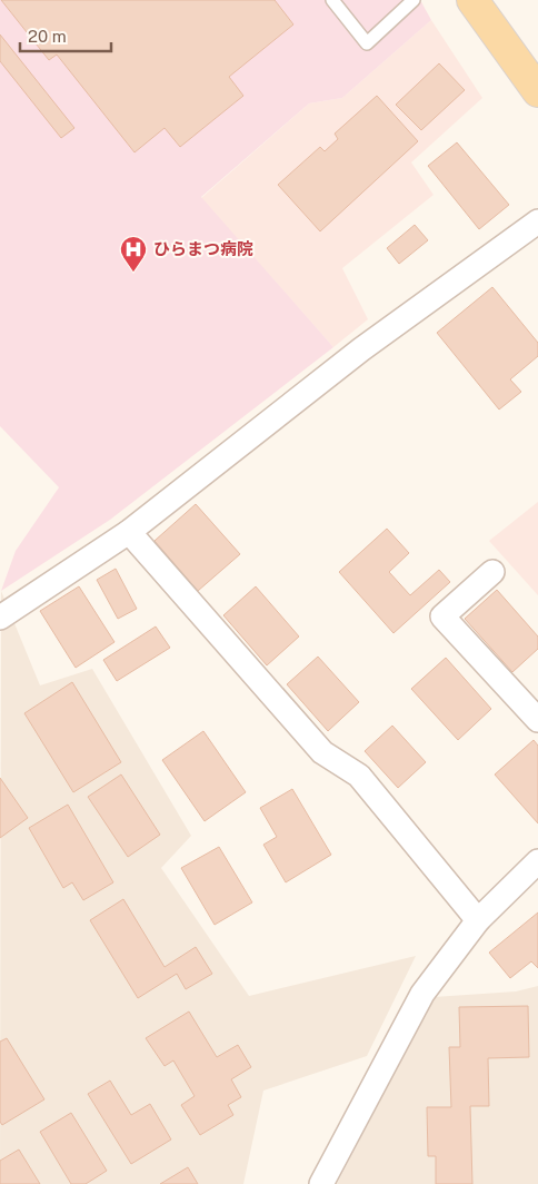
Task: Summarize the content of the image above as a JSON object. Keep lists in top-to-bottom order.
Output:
{
  "places": {
    "hospital": ["ひらまつ病院"]
  },
  "scale_bar": "20 m"
}
